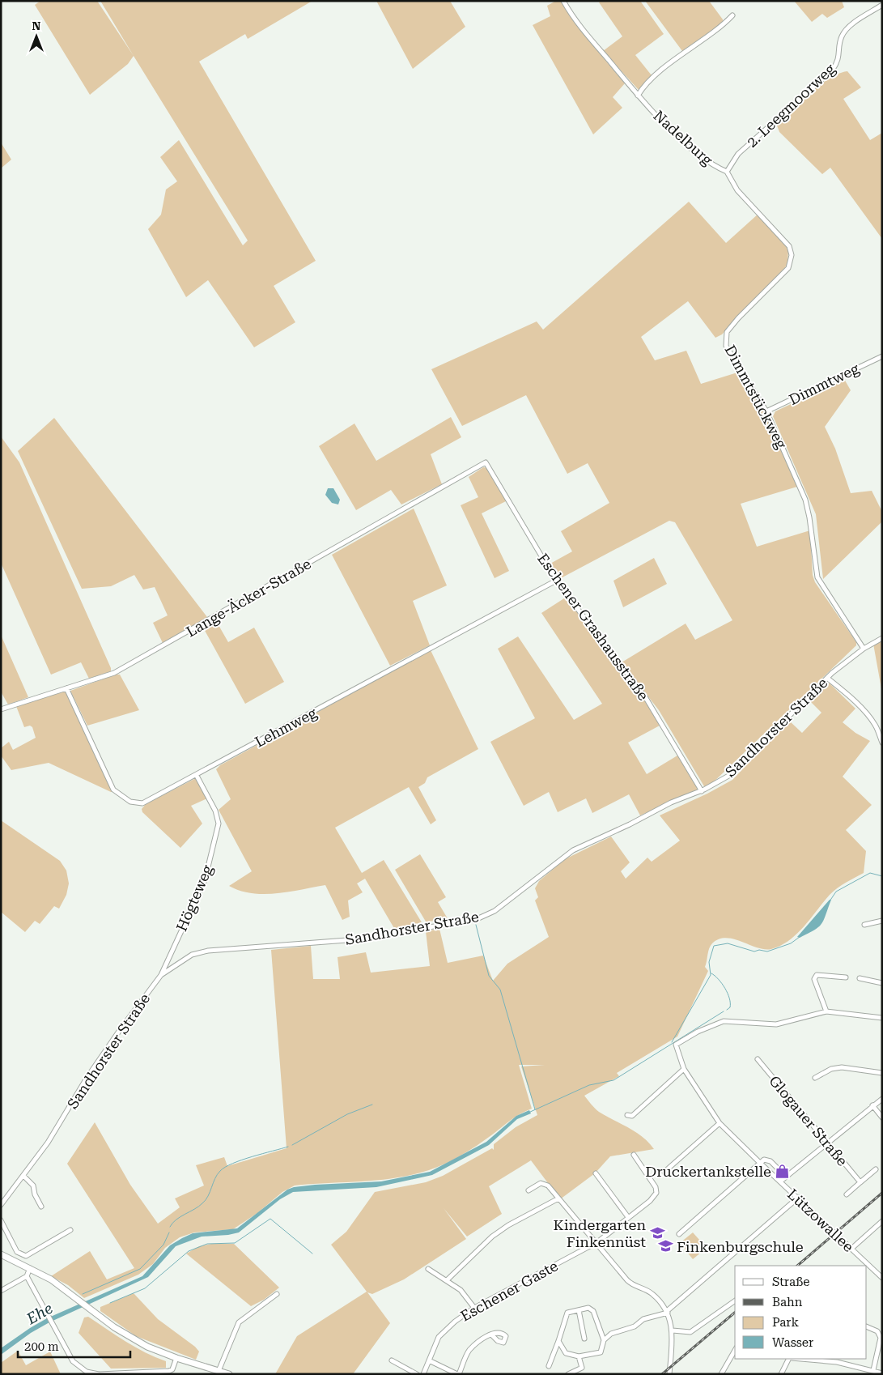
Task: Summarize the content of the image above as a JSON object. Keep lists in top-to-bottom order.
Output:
{
  "streets": {
    "street": [
      "2. Leegmoorweg",
      "Nadelburg",
      "Dimmtweg",
      "Dimmtstückweg",
      "Lange-Äcker-Straße",
      "Eschener Grashausstraße",
      "Lehmweg",
      "Sandhorster Straße",
      "Högteweg",
      "Glogauer Straße",
      "Lützowallee",
      "Eschener Gaste"
    ]
  },
  "crossings": [
    ["2. Leegmoorweg", "Nadelburg"],
    ["Nadelburg", "Dimmtstückweg"],
    ["Dimmtweg", "Dimmtstückweg"],
    ["Dimmtstückweg", "Sandhorster Straße"],
    ["Lange-Äcker-Straße", "Eschener Grashausstraße"],
    ["Lange-Äcker-Straße", "Lehmweg"],
    ["Eschener Grashausstraße", "Lehmweg"],
    ["Eschener Grashausstraße", "Sandhorster Straße"],
    ["Lehmweg", "Högteweg"],
    ["Sandhorster Straße", "Högteweg"]
  ],
  "water": ["Ehe"],
  "places": {
    "shop": ["Druckertankstelle"],
    "school or university": ["Kindergarten Finkennüst", "Finkenburgschule"]
  },
  "legend": [
    "Straße",
    "Bahn",
    "Park",
    "Wasser"
  ],
  "scale_bar": "200 m",
  "north": "top"
}
